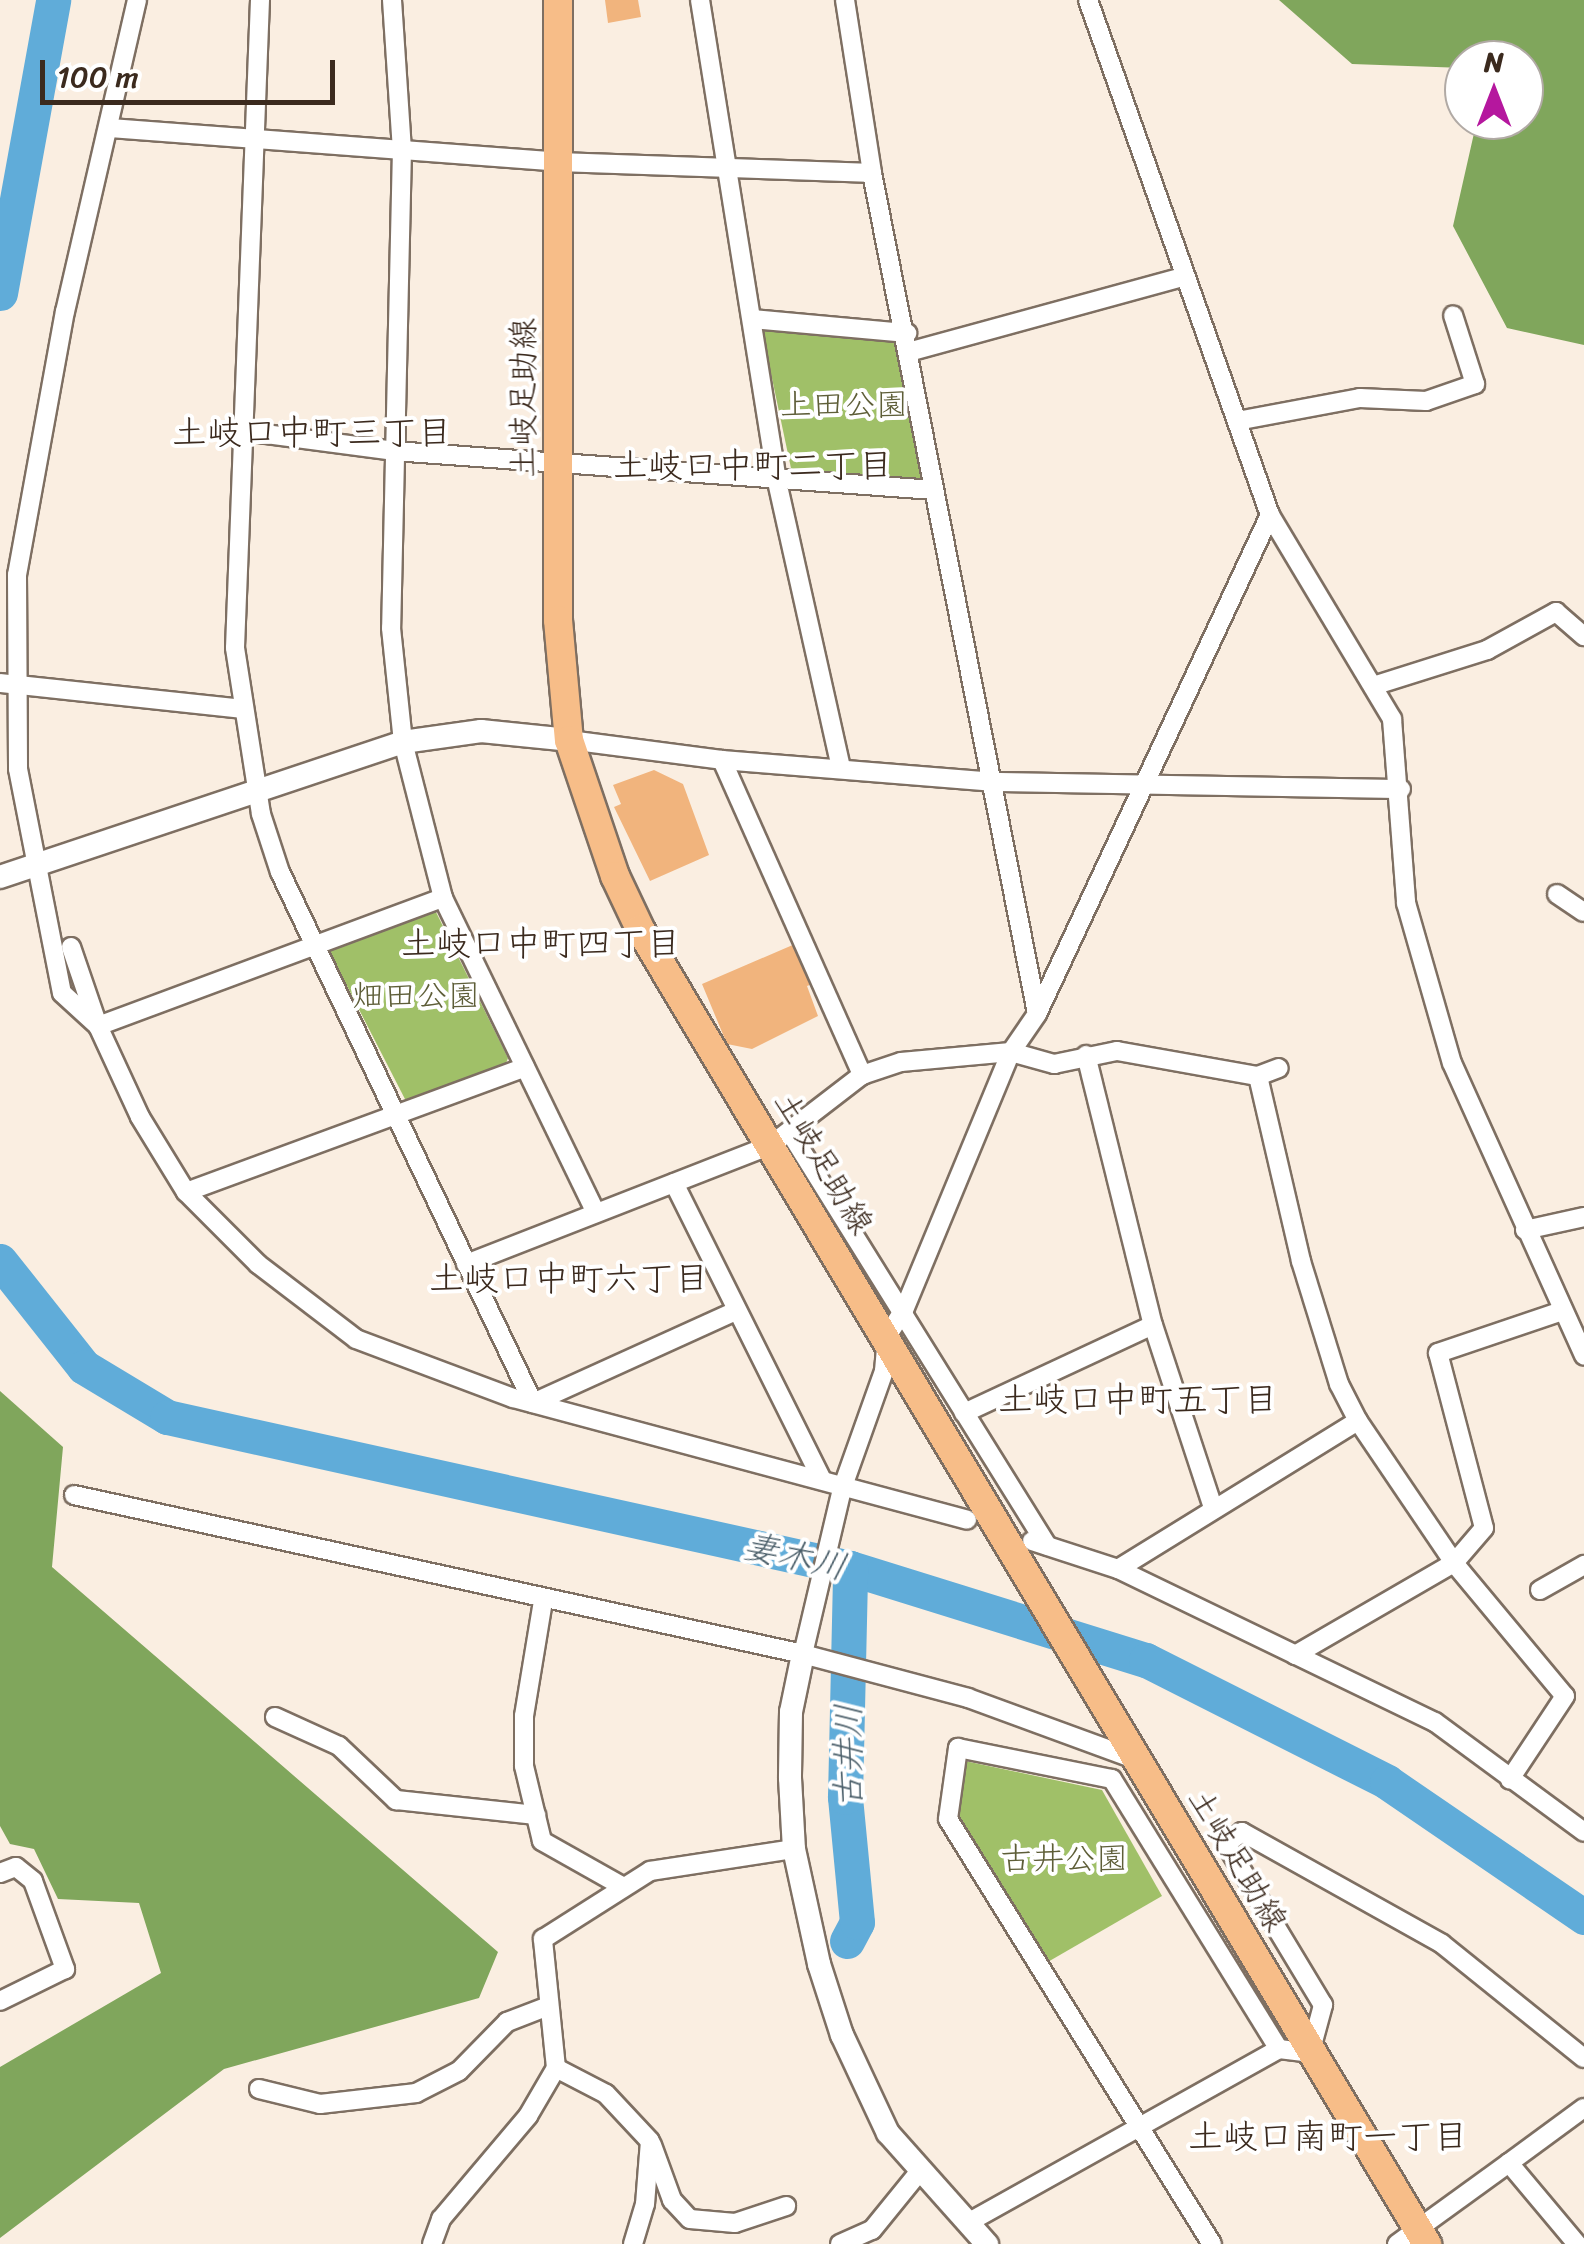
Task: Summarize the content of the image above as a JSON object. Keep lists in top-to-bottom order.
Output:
{
  "streets": {
    "main road": ["土岐足助線"]
  },
  "districts": [
    "土岐口中町三丁目",
    "土岐口中町二丁目",
    "土岐口中町四丁目",
    "土岐口中町六丁目",
    "土岐口中町五丁目",
    "土岐口南町一丁目"
  ],
  "water": ["妻木川", "古井川"],
  "parks": ["上田公園", "畑田公園", "古井公園"],
  "scale_bar": "100 m",
  "north": "top"
}
